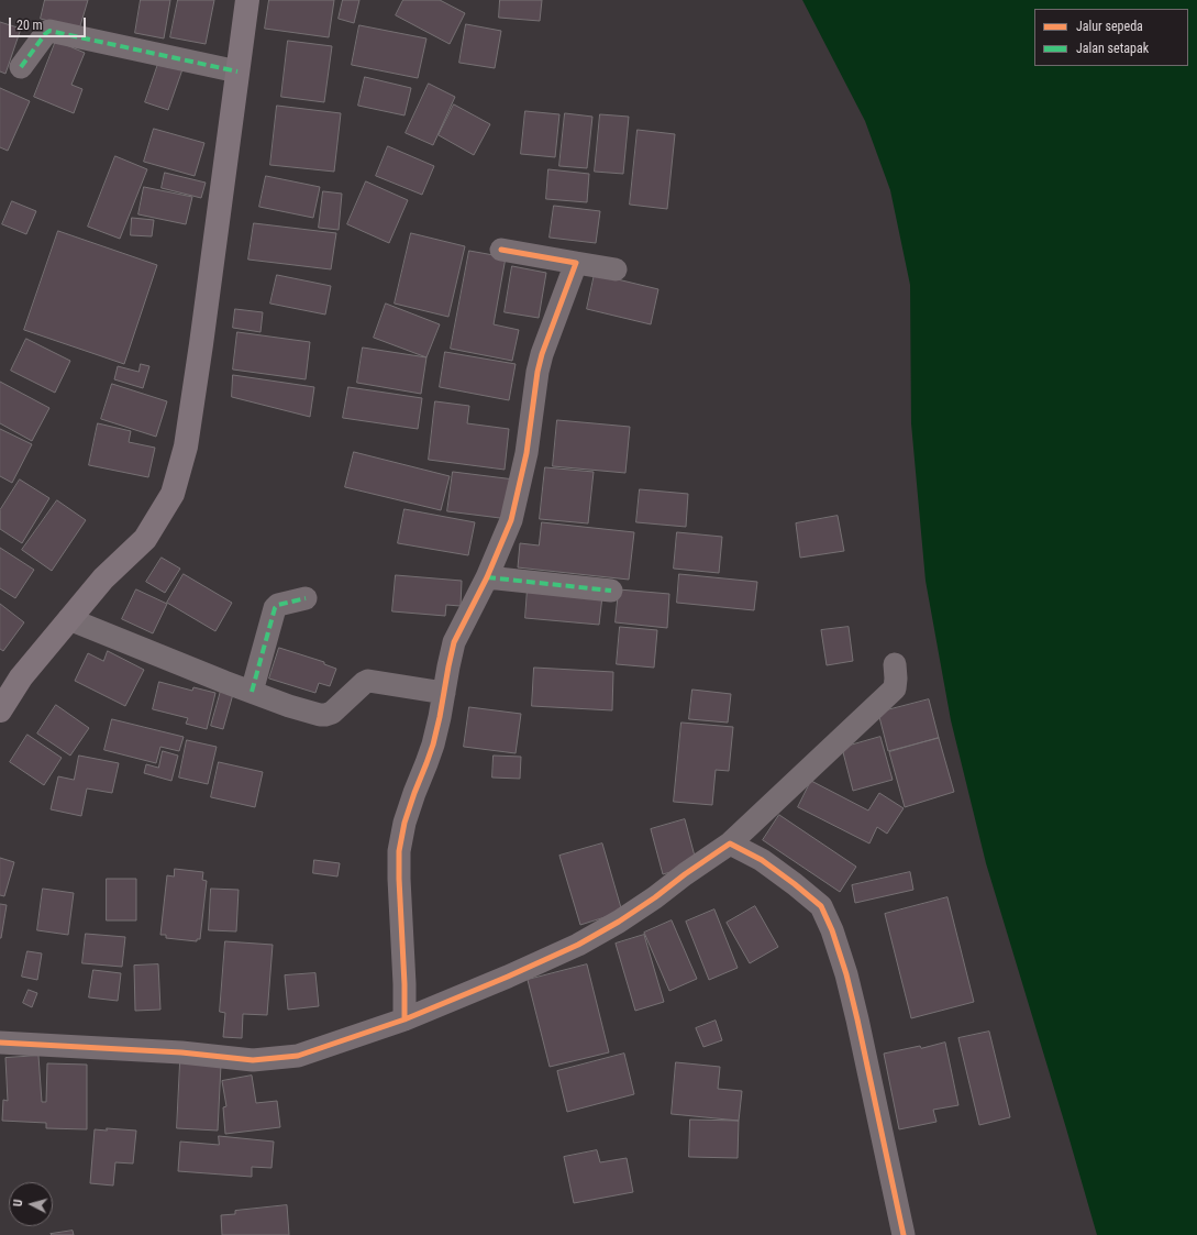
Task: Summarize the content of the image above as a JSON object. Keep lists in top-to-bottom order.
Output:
{
  "legend": ["Jalur sepeda", "Jalan setapak"],
  "scale_bar": "20 m",
  "north": "left"
}
